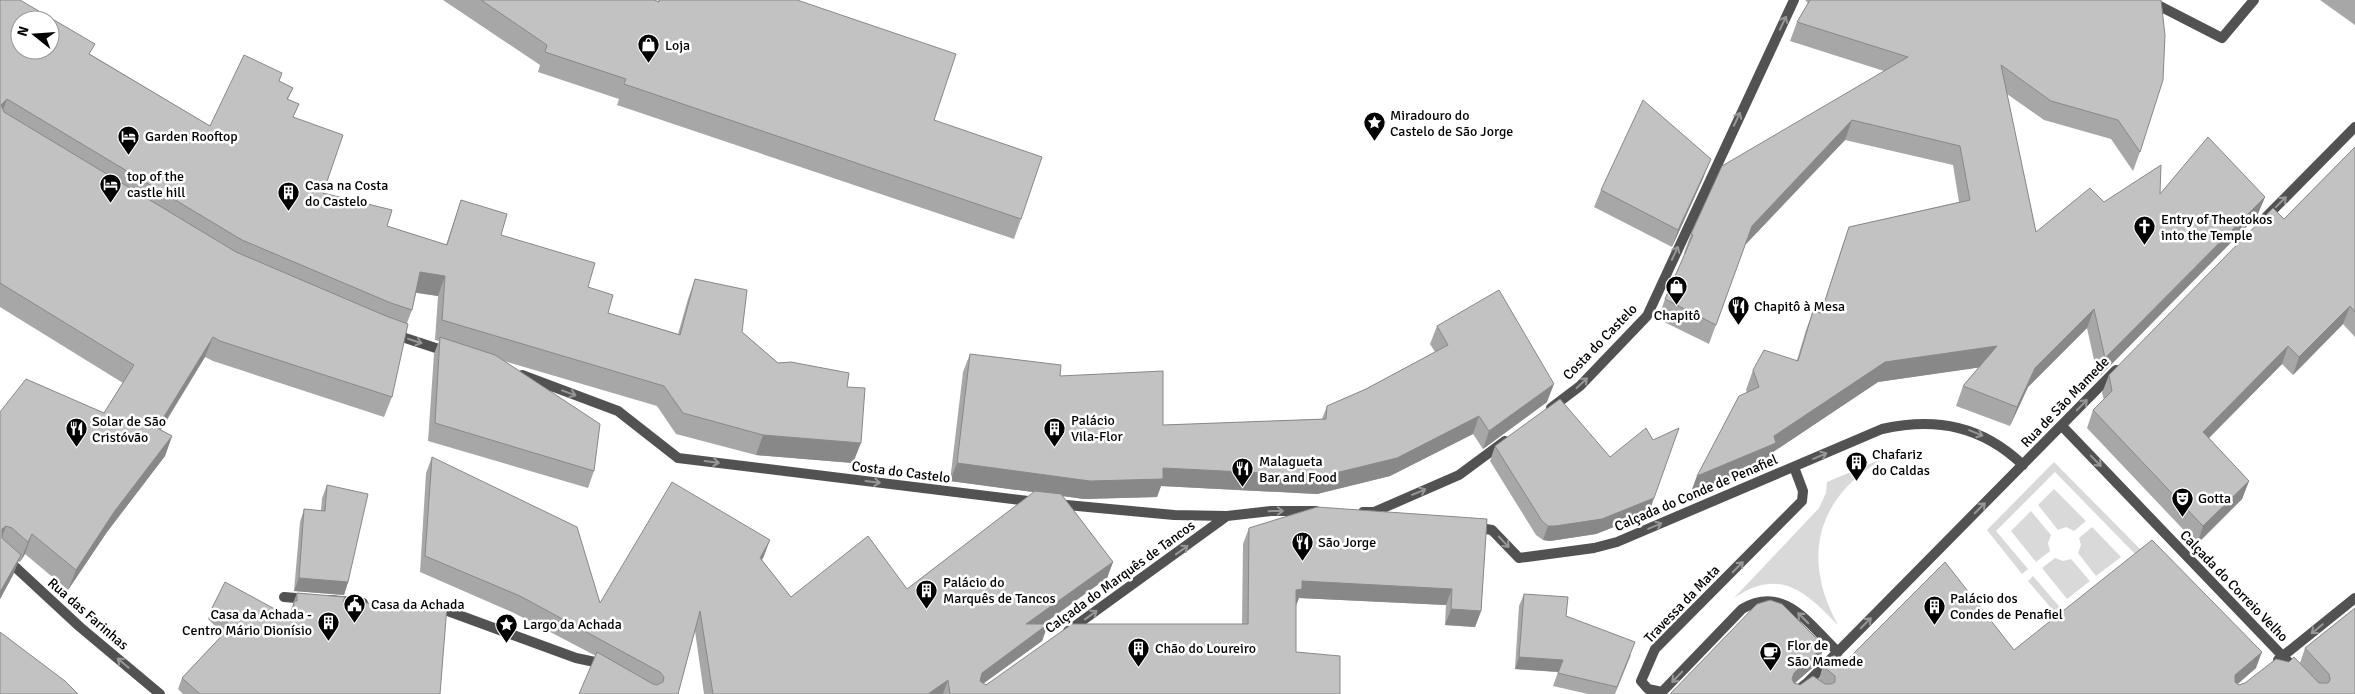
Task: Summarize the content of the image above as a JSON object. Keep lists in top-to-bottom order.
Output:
{
  "streets": {
    "street": [
      "Costa do Castelo",
      "Rua de São Mamede",
      "Calçada do Conde de Penafiel",
      "Calçada do Marquês de Tancos",
      "Calçada do Correio Velho",
      "Travessa da Mata",
      "Rua das Farinhas"
    ]
  },
  "crossings": [
    ["Costa do Castelo", "Calçada do Marquês de Tancos"],
    ["Rua de São Mamede", "Calçada do Conde de Penafiel"],
    ["Rua de São Mamede", "Calçada do Correio Velho"],
    ["Rua de São Mamede", "Travessa da Mata"],
    ["Calçada do Conde de Penafiel", "Travessa da Mata"]
  ],
  "one_way": [
    "Costa do Castelo",
    "Rua de São Mamede",
    "Calçada do Conde de Penafiel",
    "Calçada do Marquês de Tancos",
    "Calçada do Correio Velho",
    "Rua das Farinhas"
  ],
  "places": {
    "shop": ["Loja", "Chapitô"],
    "place": ["Miradouro do Castelo de São Jorge", "Largo da Achada"],
    "hotel": ["Garden Rooftop", "top of the castle hill"],
    "building": [
      "Casa na Costa do Castelo",
      "Palácio Vila-Flor",
      "Chafariz do Caldas",
      "Palácio do Marquês de Tancos",
      "Palácio dos Condes de Penafiel",
      "Casa da Achada - Centro Mário Dionísio",
      "Chão do Loureiro"
    ],
    "church": ["Entry of Theotokos into the Temple"],
    "restaurant": [
      "Chapitô à Mesa",
      "Solar de São Cristóvão",
      "Malagueta Bar and Food",
      "São Jorge"
    ],
    "theatre": ["Gotta"],
    "public building": ["Casa da Achada"],
    "cafe": ["Flor de São Mamede"]
  },
  "north": "left"
}
